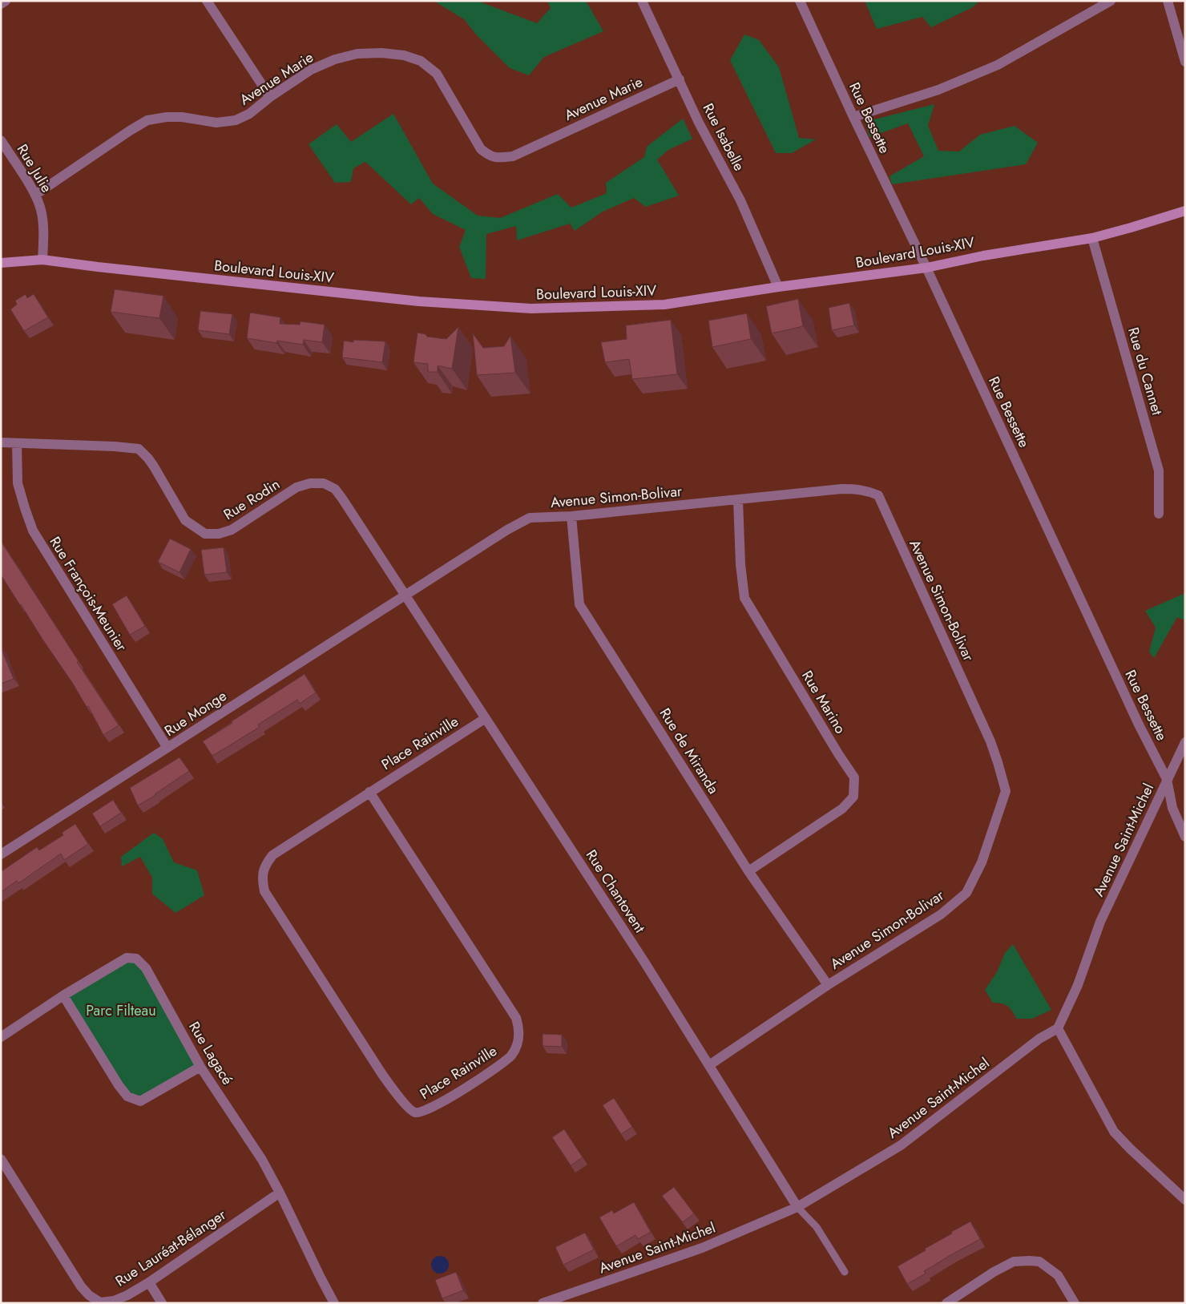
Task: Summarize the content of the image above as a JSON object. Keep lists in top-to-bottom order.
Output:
{
  "streets": {
    "main road": ["Boulevard Louis-XIV"],
    "street": [
      "Avenue Marie",
      "Rue Bessette",
      "Rue Isabelle",
      "Rue Julie",
      "Rue du Cannet",
      "Avenue Simon-Bolivar",
      "Rue Rodin",
      "Rue François-Meunier",
      "Rue Marino",
      "Rue Monge",
      "Place Rainville",
      "Rue de Miranda",
      "Avenue Saint-Michel",
      "Rue Chantovent",
      "Rue Lagacé",
      "Rue Lauréat-Bélanger"
    ]
  },
  "crossings": [
    ["Avenue Marie", "Rue Isabelle"],
    ["Avenue Marie", "Rue Julie"],
    ["Rue Bessette", "Boulevard Louis-XIV"],
    ["Rue Bessette", "Avenue Saint-Michel"],
    ["Rue Isabelle", "Boulevard Louis-XIV"],
    ["Rue Julie", "Boulevard Louis-XIV"],
    ["Boulevard Louis-XIV", "Rue du Cannet"],
    ["Avenue Simon-Bolivar", "Rue Rodin"],
    ["Avenue Simon-Bolivar", "Rue Marino"],
    ["Avenue Simon-Bolivar", "Rue Monge"],
    ["Avenue Simon-Bolivar", "Rue de Miranda"],
    ["Avenue Simon-Bolivar", "Rue Chantovent"],
    ["Rue Rodin", "Rue François-Meunier"],
    ["Rue Rodin", "Rue Monge"],
    ["Rue Rodin", "Rue Chantovent"],
    ["Rue François-Meunier", "Rue Monge"],
    ["Rue Marino", "Rue de Miranda"],
    ["Rue Monge", "Rue Chantovent"],
    ["Place Rainville", "Rue Chantovent"],
    ["Avenue Saint-Michel", "Rue Chantovent"],
    ["Rue Lagacé", "Rue Lauréat-Bélanger"]
  ],
  "parks": ["Parc Filteau"]
}
